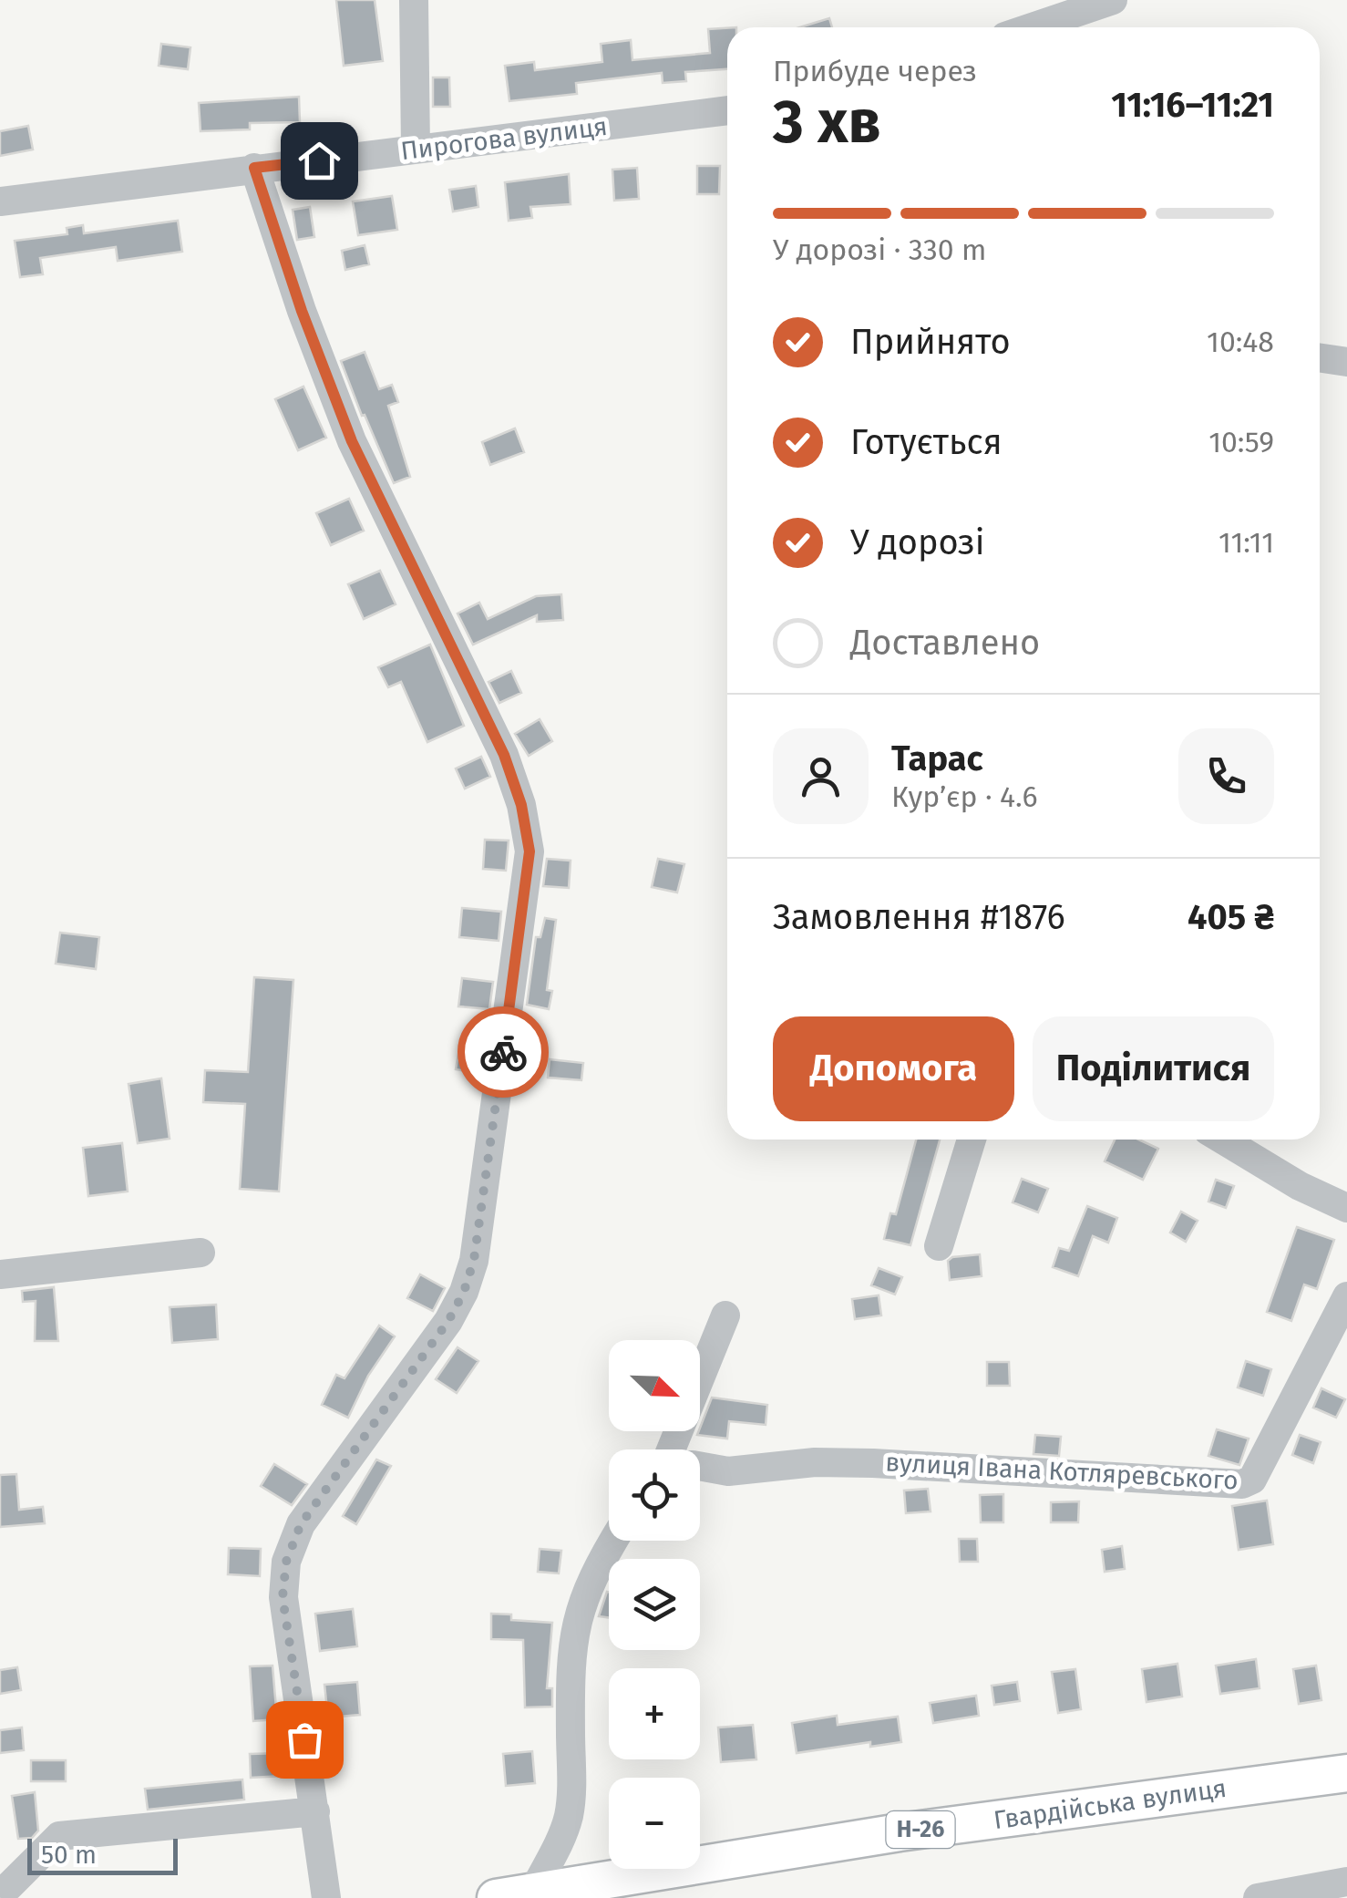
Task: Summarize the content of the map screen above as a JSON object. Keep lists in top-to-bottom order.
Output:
{
  "streets": {
    "main road": ["Гвардійська вулиця", "Н-26"],
    "street": ["Пирогова вулиця", "вулиця Івана Котляревського"]
  },
  "scale_bar": "50 m",
  "north": "bottom right",
  "page": {
    "heading": ["3 хв", "Прибуде через", "11:16–11:21"],
    "panel": [
      "Тарас",
      "Кур’єр · 4.6",
      "Замовлення #1876",
      "405 ₴"
    ],
    "bar": "У дорозі · 330 m",
    "list": [
      ["Прийнято", "10:48"],
      ["Готується", "10:59"],
      ["У дорозі", "11:11"],
      "Доставлено"
    ],
    "buttons": ["Допомога", "Поділитися"],
    "map_buttons": ["+", "−"],
    "scale": "50 m"
  }
}
